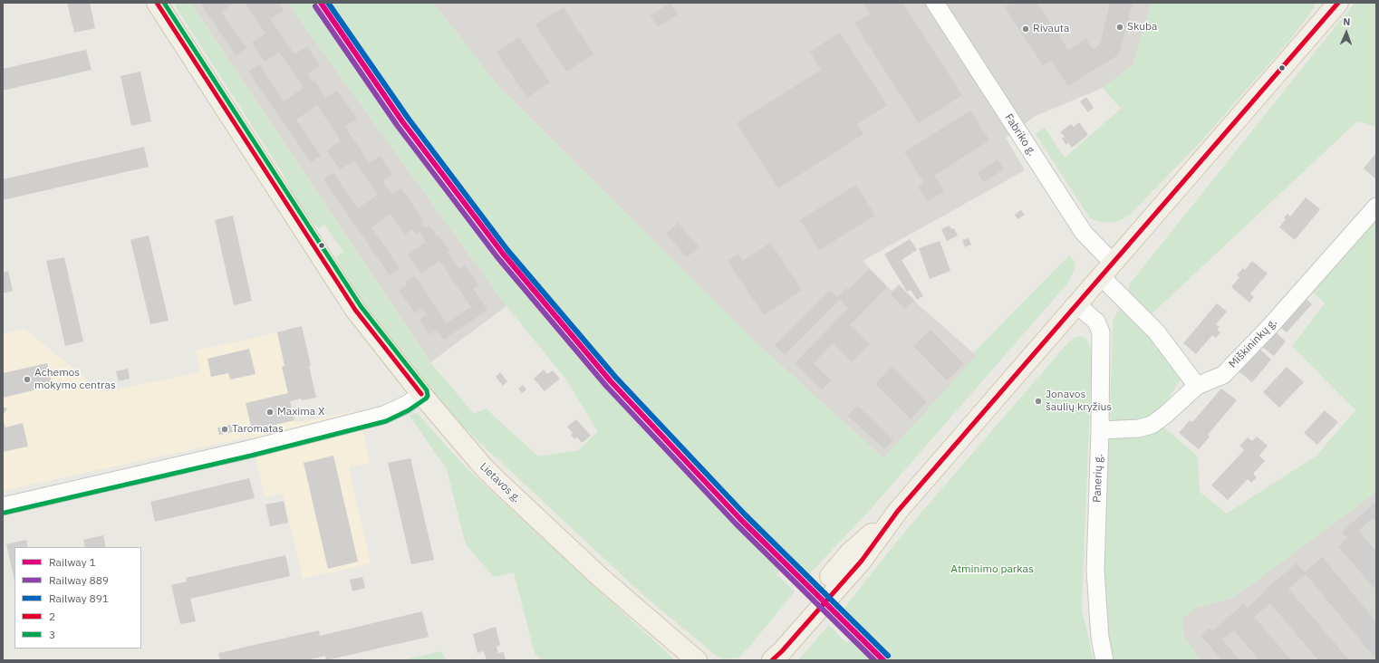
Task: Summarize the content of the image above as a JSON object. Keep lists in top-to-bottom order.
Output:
{
  "streets": {
    "main road": ["Lietavos g."],
    "street": ["Fabriko g.", "Miškininkų g.", "Panerių g."]
  },
  "crossings": [
    ["Fabriko g.", "Miškininkų g."],
    ["Miškininkų g.", "Panerių g."]
  ],
  "parks": ["Atminimo parkas"],
  "places": [
    "Skuba",
    "Rivauta",
    "Achemos mokymo centras",
    "Jonavos šaulių kryžius",
    "Maxima X",
    "Taromatas"
  ],
  "lines": [
    "rail line 1",
    "rail line 891",
    "transit line 2",
    "transit line 3",
    "rail line 889"
  ],
  "legend": [
    "Railway 1",
    "Railway 889",
    "Railway 891",
    "2",
    "3"
  ],
  "north": "top"
}
